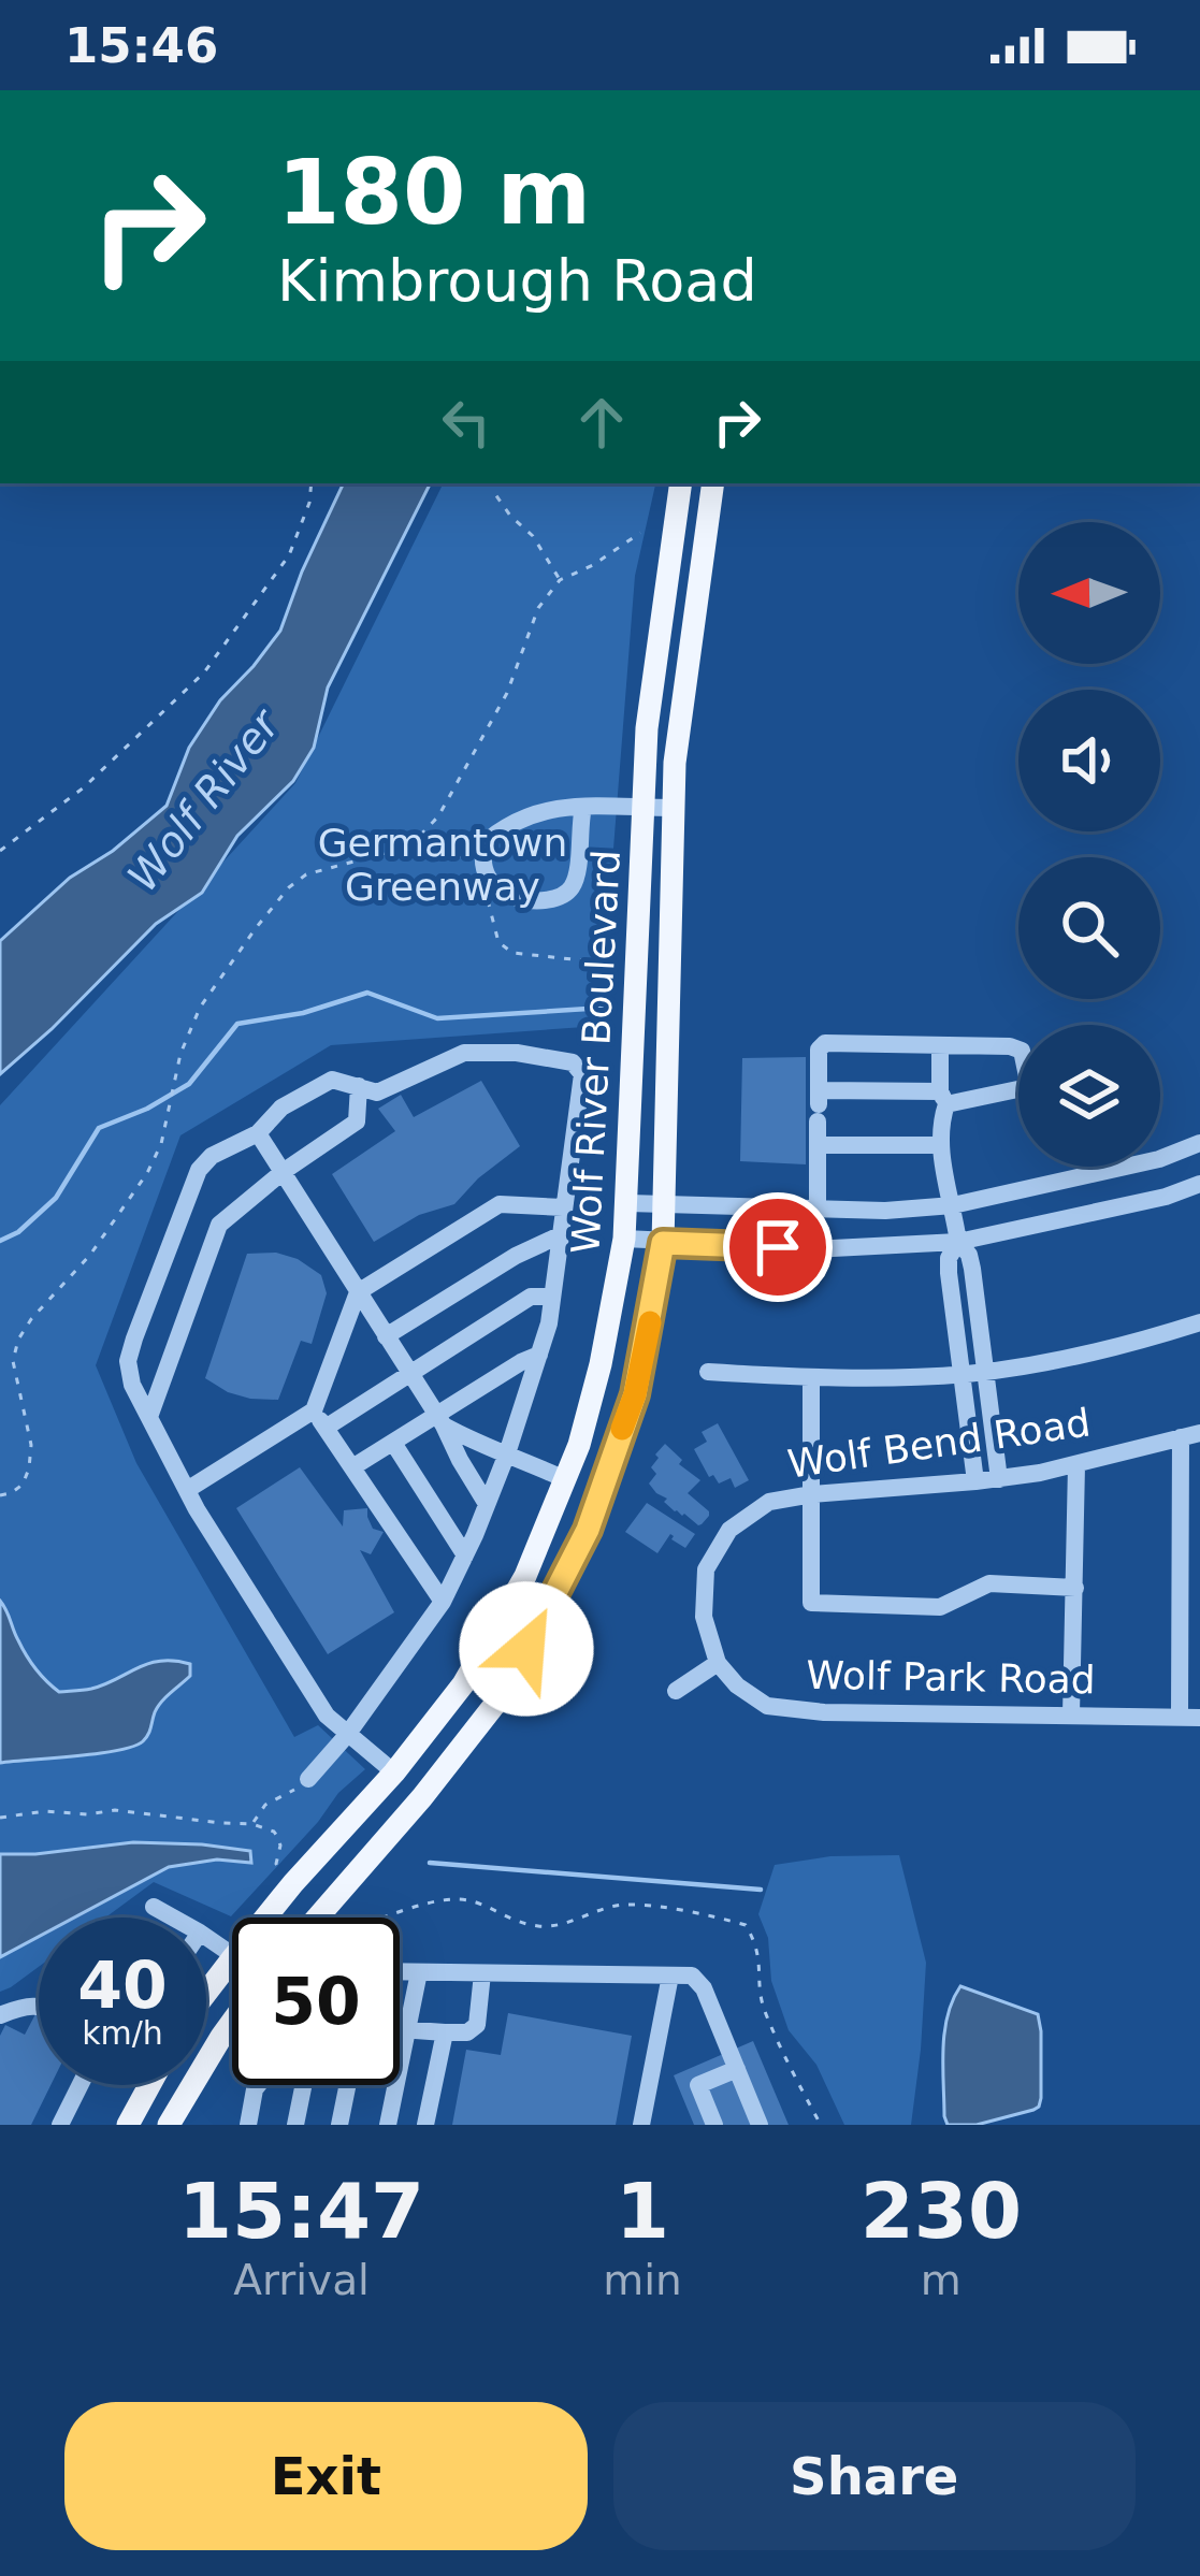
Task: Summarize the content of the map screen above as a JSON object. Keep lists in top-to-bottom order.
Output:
{
  "streets": {
    "main road": ["Wolf River Boulevard"],
    "street": ["Wolf Bend Road", "Wolf Park Road"]
  },
  "crossings": [
    ["Wolf Bend Road", "Wolf Park Road"]
  ],
  "water": ["Wolf River"],
  "parks": ["Germantown Greenway"],
  "north": "left",
  "page": {
    "status": "15:46",
    "turn": ["180 m", "Kimbrough Road"],
    "speed": "40 km/h",
    "limit": "50",
    "eta": [
      "15:47",
      "Arrival",
      "1",
      "min",
      "230",
      "m"
    ],
    "buttons": ["Exit", "Share"]
  }
}
